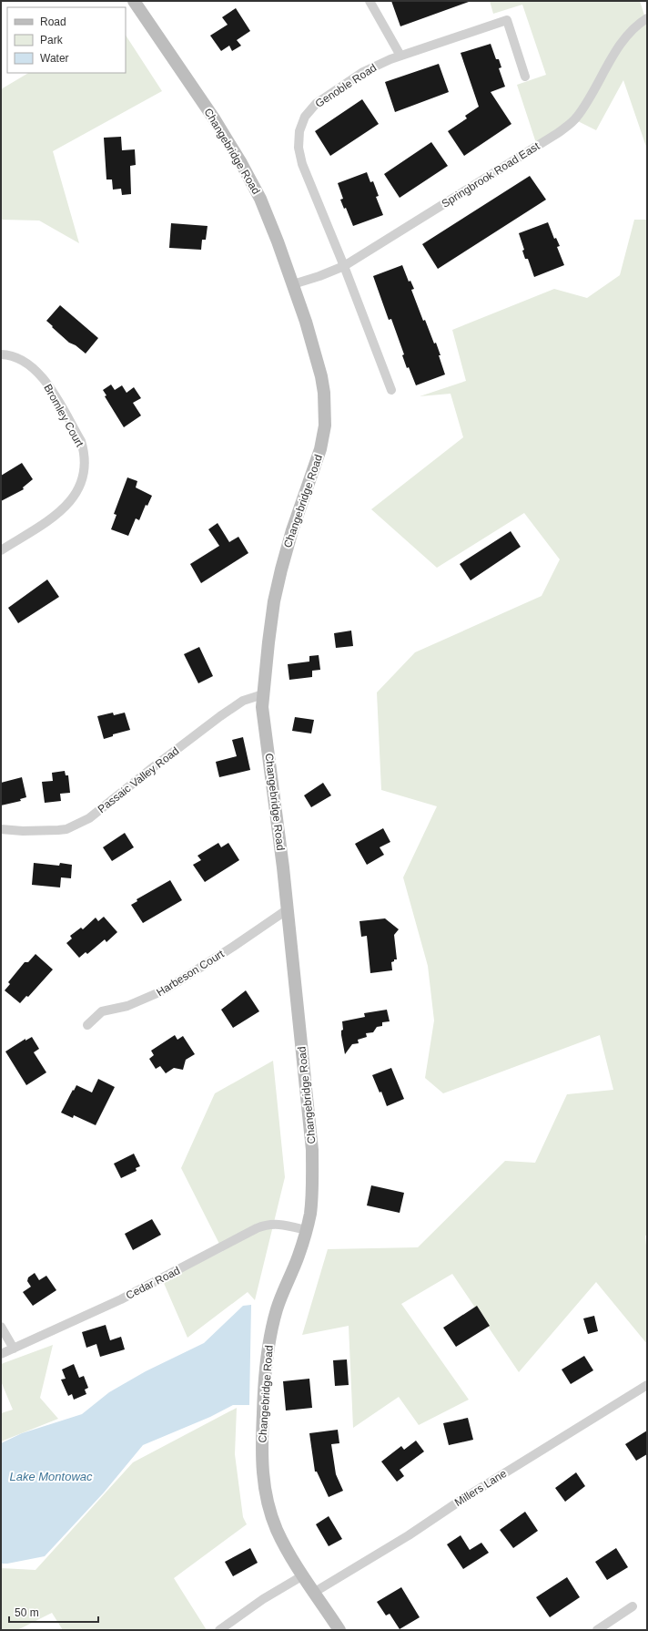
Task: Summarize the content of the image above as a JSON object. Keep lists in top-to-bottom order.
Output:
{
  "streets": {
    "main road": ["Changebridge Road"],
    "street": [
      "Genoble Road",
      "Springbrook Road East",
      "Bromley Court",
      "Passaic Valley Road",
      "Harbeson Court",
      "Cedar Road",
      "Millers Lane"
    ]
  },
  "crossings": [
    ["Genoble Road", "Springbrook Road East"],
    ["Changebridge Road", "Springbrook Road East"],
    ["Changebridge Road", "Passaic Valley Road"],
    ["Changebridge Road", "Harbeson Court"],
    ["Changebridge Road", "Cedar Road"],
    ["Changebridge Road", "Millers Lane"]
  ],
  "water": ["Lake Montowac"],
  "legend": ["Road", "Park", "Water"],
  "scale_bar": "50 m"
}
